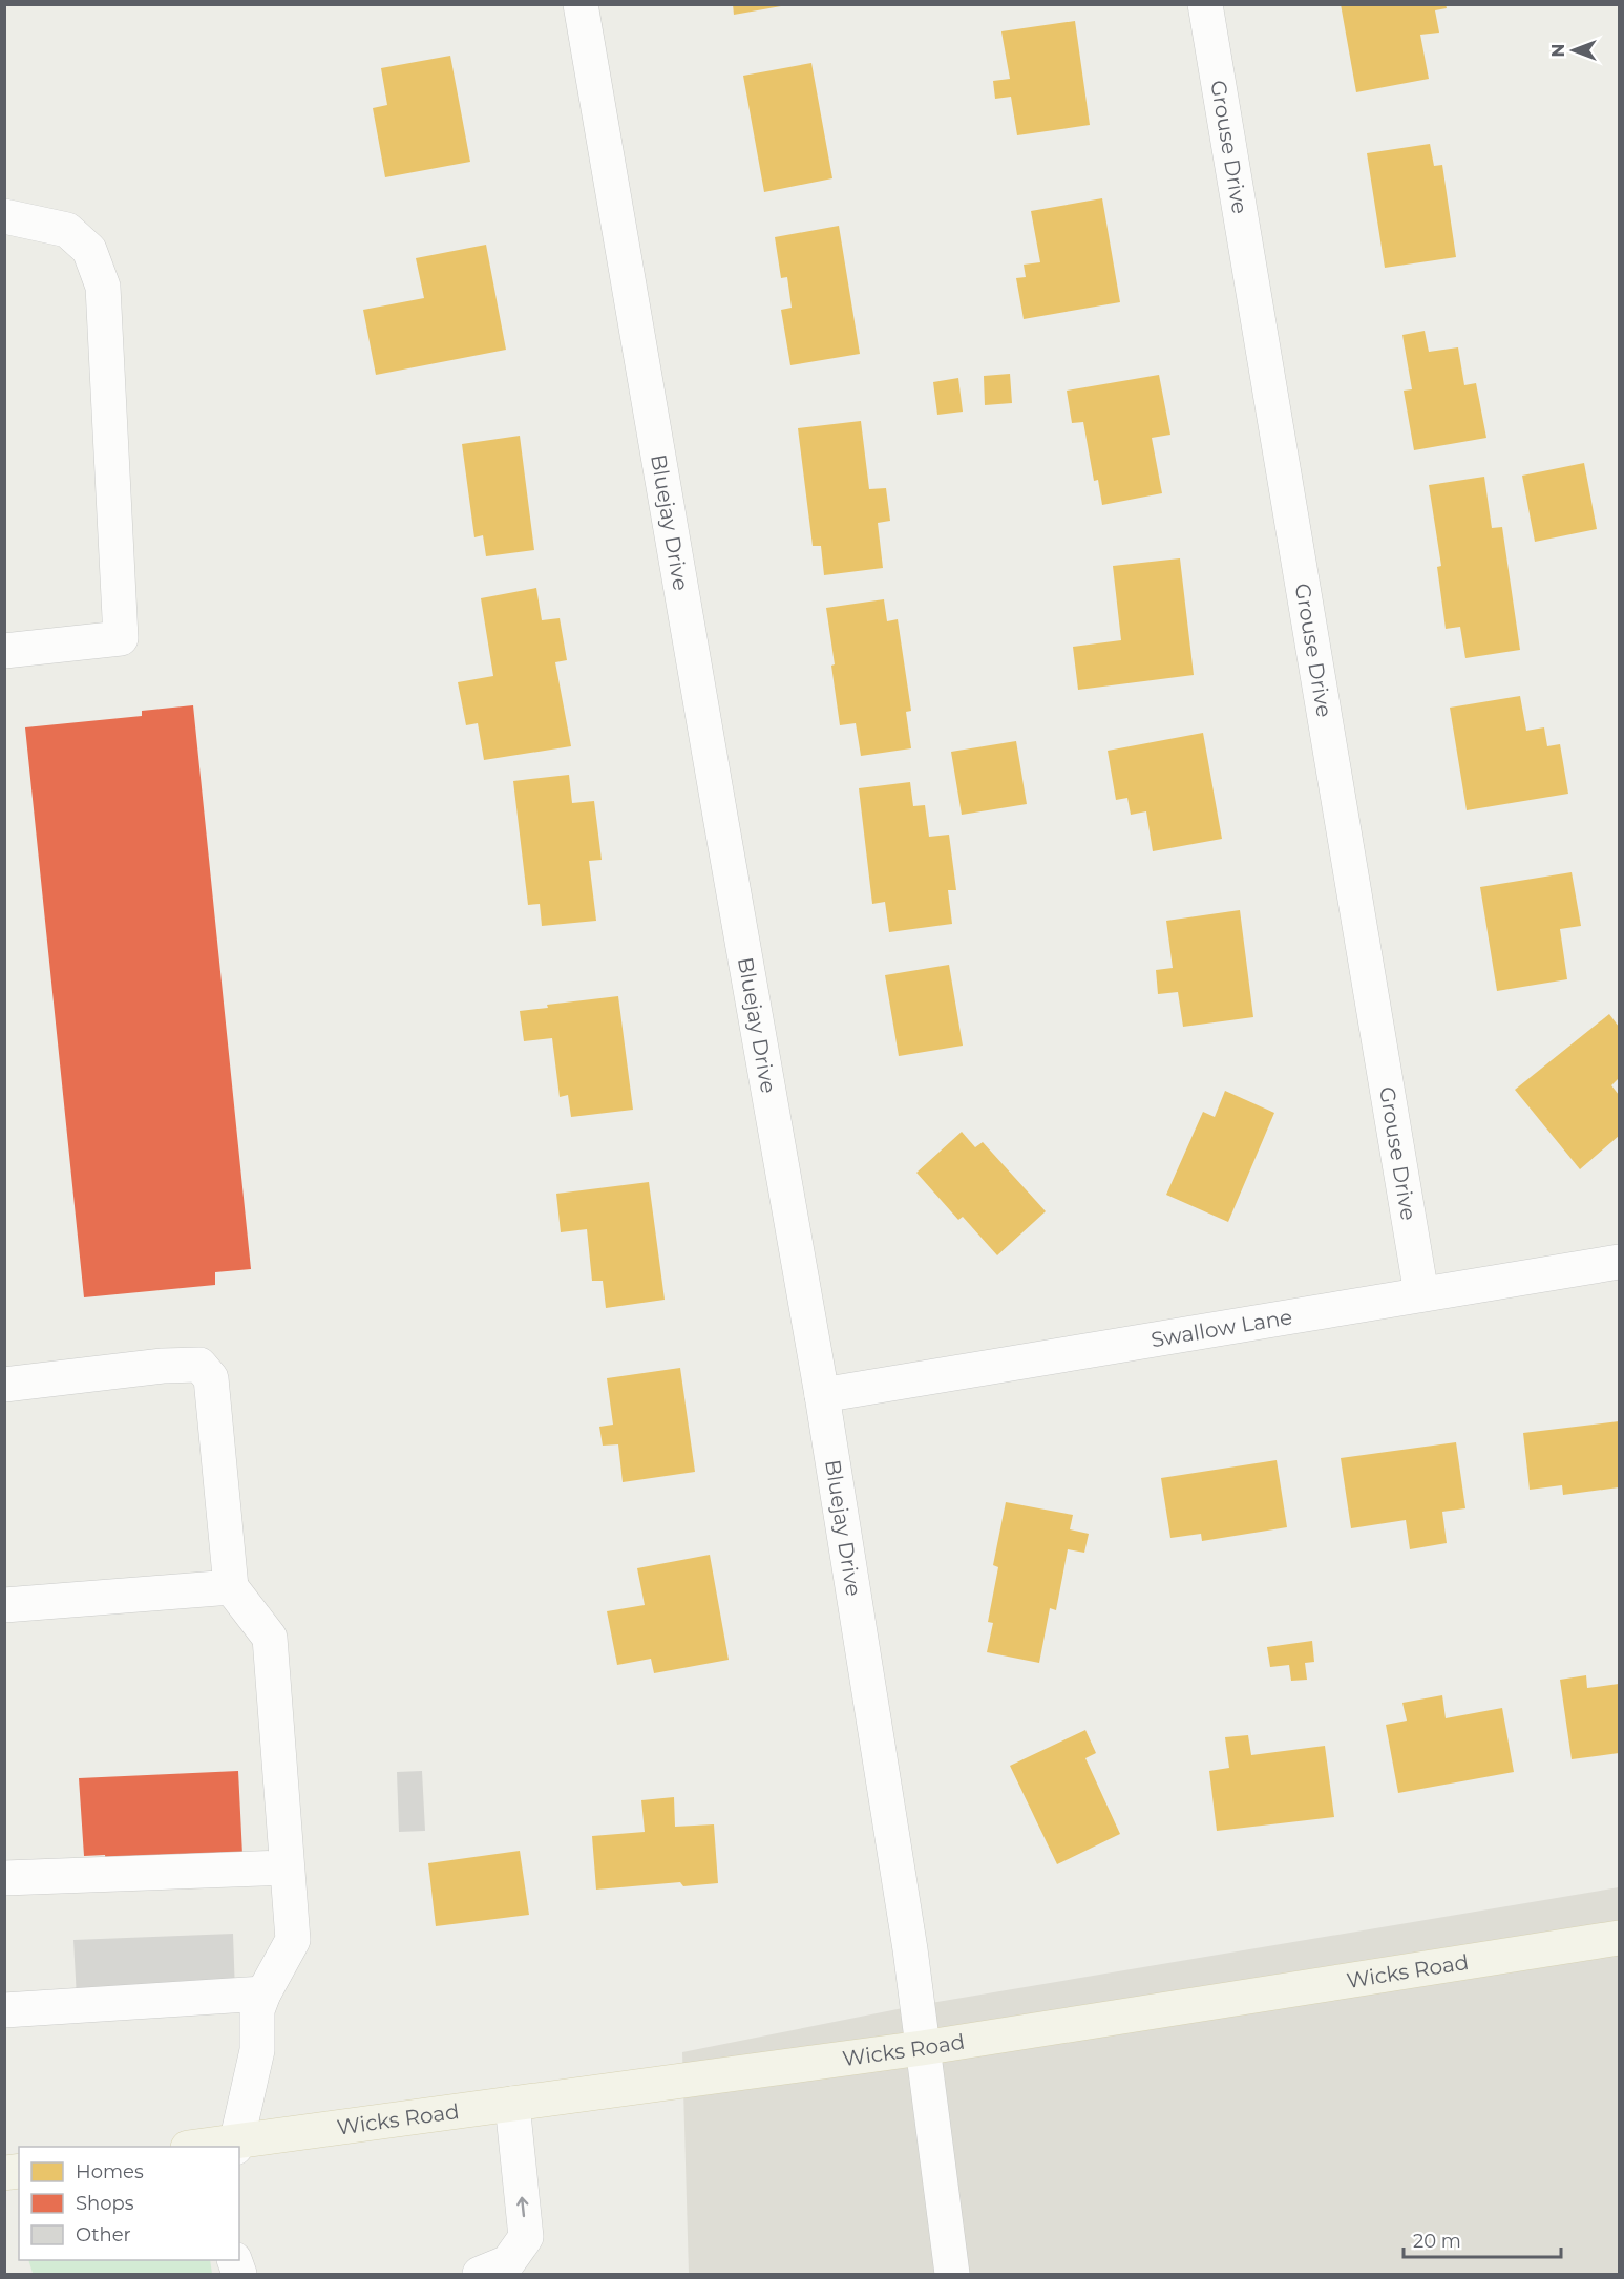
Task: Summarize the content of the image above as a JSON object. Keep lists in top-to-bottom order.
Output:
{
  "streets": {
    "main road": ["Wicks Road"],
    "street": ["Grouse Drive", "Bluejay Drive", "Swallow Lane"]
  },
  "crossings": [
    ["Grouse Drive", "Swallow Lane"],
    ["Bluejay Drive", "Swallow Lane"],
    ["Bluejay Drive", "Wicks Road"]
  ],
  "legend": ["Homes", "Shops", "Other"],
  "scale_bar": "20 m",
  "north": "left"
}
